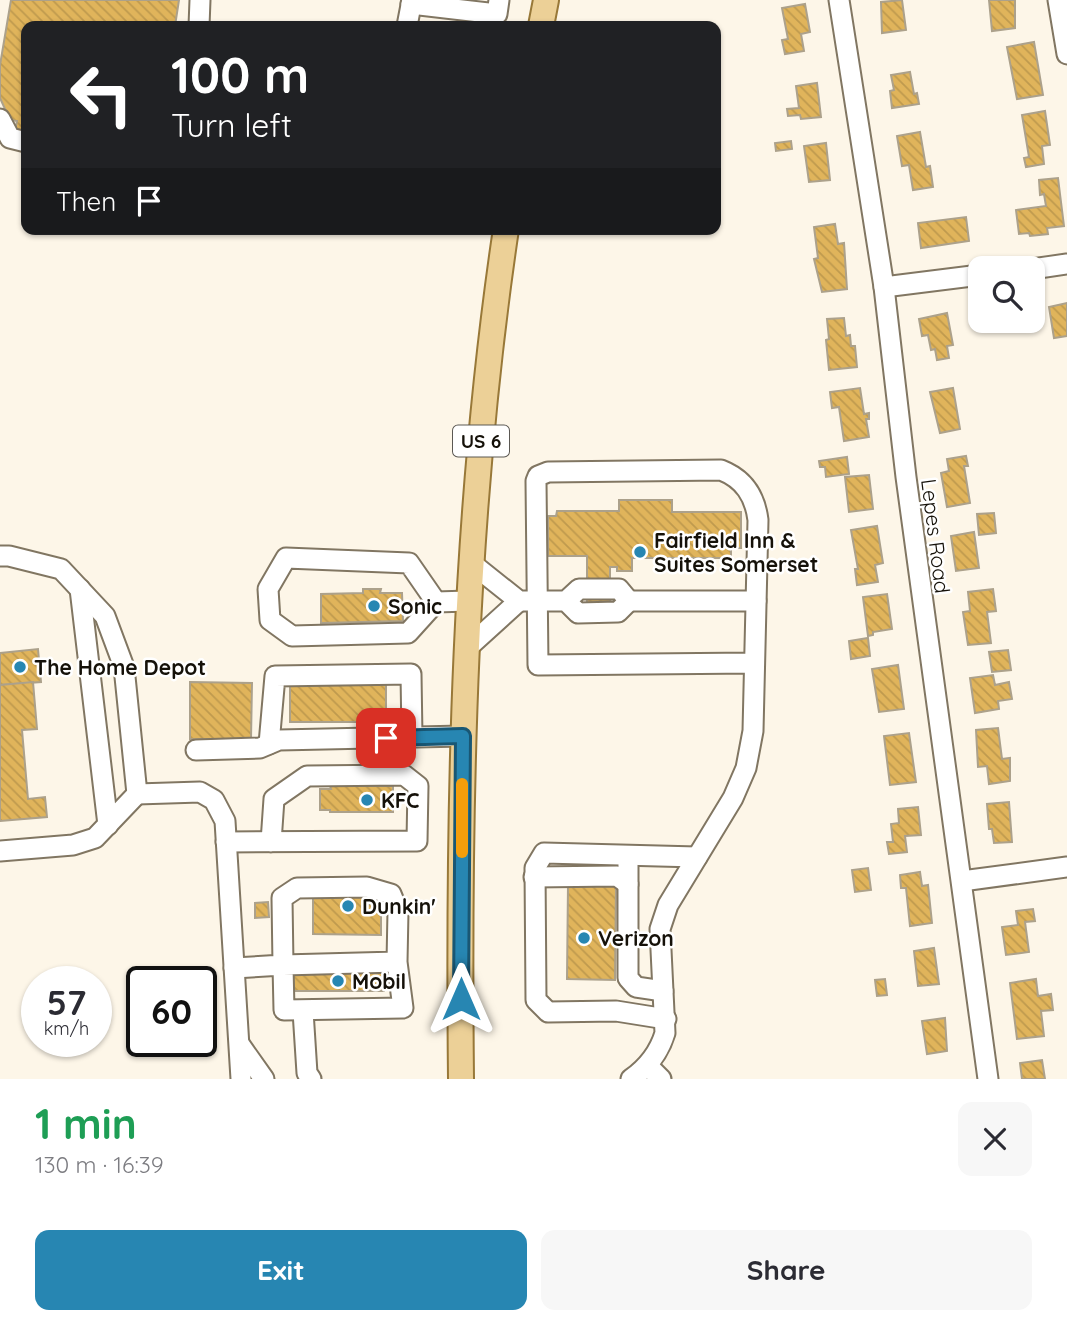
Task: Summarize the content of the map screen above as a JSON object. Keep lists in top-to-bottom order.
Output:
{
  "streets": {
    "main road": ["US 6"],
    "street": ["Lepes Road"]
  },
  "places": [
    "Fairfield Inn & Suites Somerset",
    "Sonic",
    "The Home Depot",
    "KFC",
    "Dunkin'",
    "Verizon",
    "Mobil"
  ],
  "page": {
    "turn": ["100 m", "Turn left"],
    "then": "Then",
    "speed": "57 km/h",
    "limit": "60",
    "heading": ["1 min", "130 m · 16:39"],
    "buttons": ["Exit", "Share"]
  }
}
